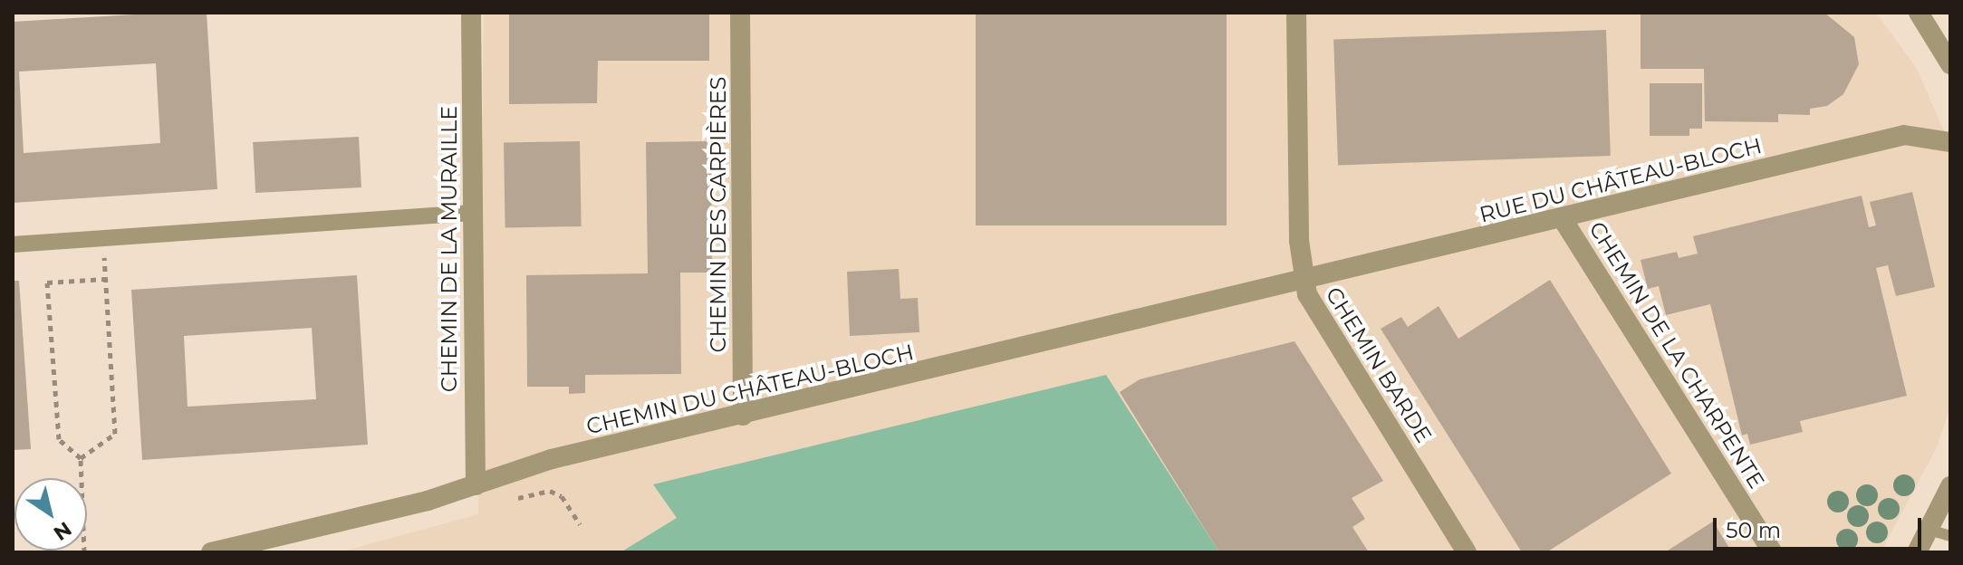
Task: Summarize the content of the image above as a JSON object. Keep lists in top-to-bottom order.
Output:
{
  "streets": {
    "street": [
      "RUE DU CHÂTEAU-BLOCH",
      "CHEMIN DES CARPIÈRES",
      "CHEMIN DE LA MURAILLE",
      "CHEMIN DE LA CHARPENTE",
      "CHEMIN BARDE",
      "CHEMIN DU CHÂTEAU-BLOCH"
    ]
  },
  "crossings": [
    ["RUE DU CHÂTEAU-BLOCH", "CHEMIN DE LA CHARPENTE"],
    ["RUE DU CHÂTEAU-BLOCH", "CHEMIN BARDE"],
    ["RUE DU CHÂTEAU-BLOCH", "CHEMIN DU CHÂTEAU-BLOCH"],
    ["CHEMIN DES CARPIÈRES", "CHEMIN DU CHÂTEAU-BLOCH"],
    ["CHEMIN DE LA MURAILLE", "CHEMIN DU CHÂTEAU-BLOCH"],
    ["CHEMIN BARDE", "CHEMIN DU CHÂTEAU-BLOCH"]
  ],
  "scale_bar": "50 m",
  "north": "bottom right"
}
